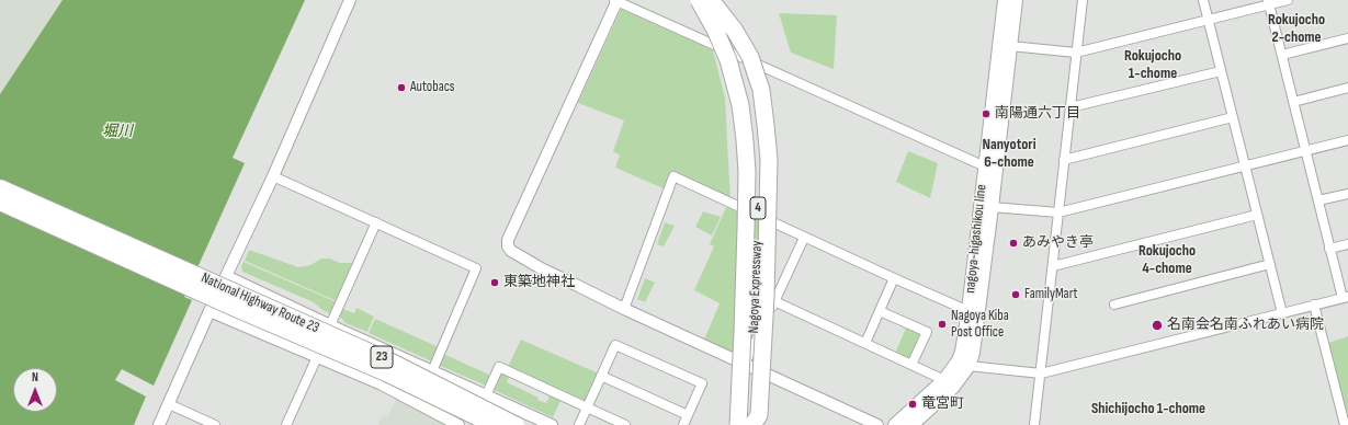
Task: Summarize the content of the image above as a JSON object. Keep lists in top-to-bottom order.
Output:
{
  "streets": {
    "highway": [
      "4",
      "Nagoya Expressway",
      "National Highway Route 23",
      "23"
    ],
    "main road": ["nagoya-higashikou line"]
  },
  "districts": [
    "Rokujocho 2-chome",
    "Rokujocho 1-chome",
    "Nanyotori 6-chome",
    "Rokujocho 4-chome",
    "Shichijocho 1-chome"
  ],
  "water": ["堀川"],
  "places": [
    "Autobacs",
    "南陽通六丁目",
    "あみやき亭",
    "東築地神社",
    "FamilyMart",
    "Nagoya Kiba Post Office",
    "名南会名南ふれあい病院",
    "竜宮町"
  ],
  "north": "top"
}
